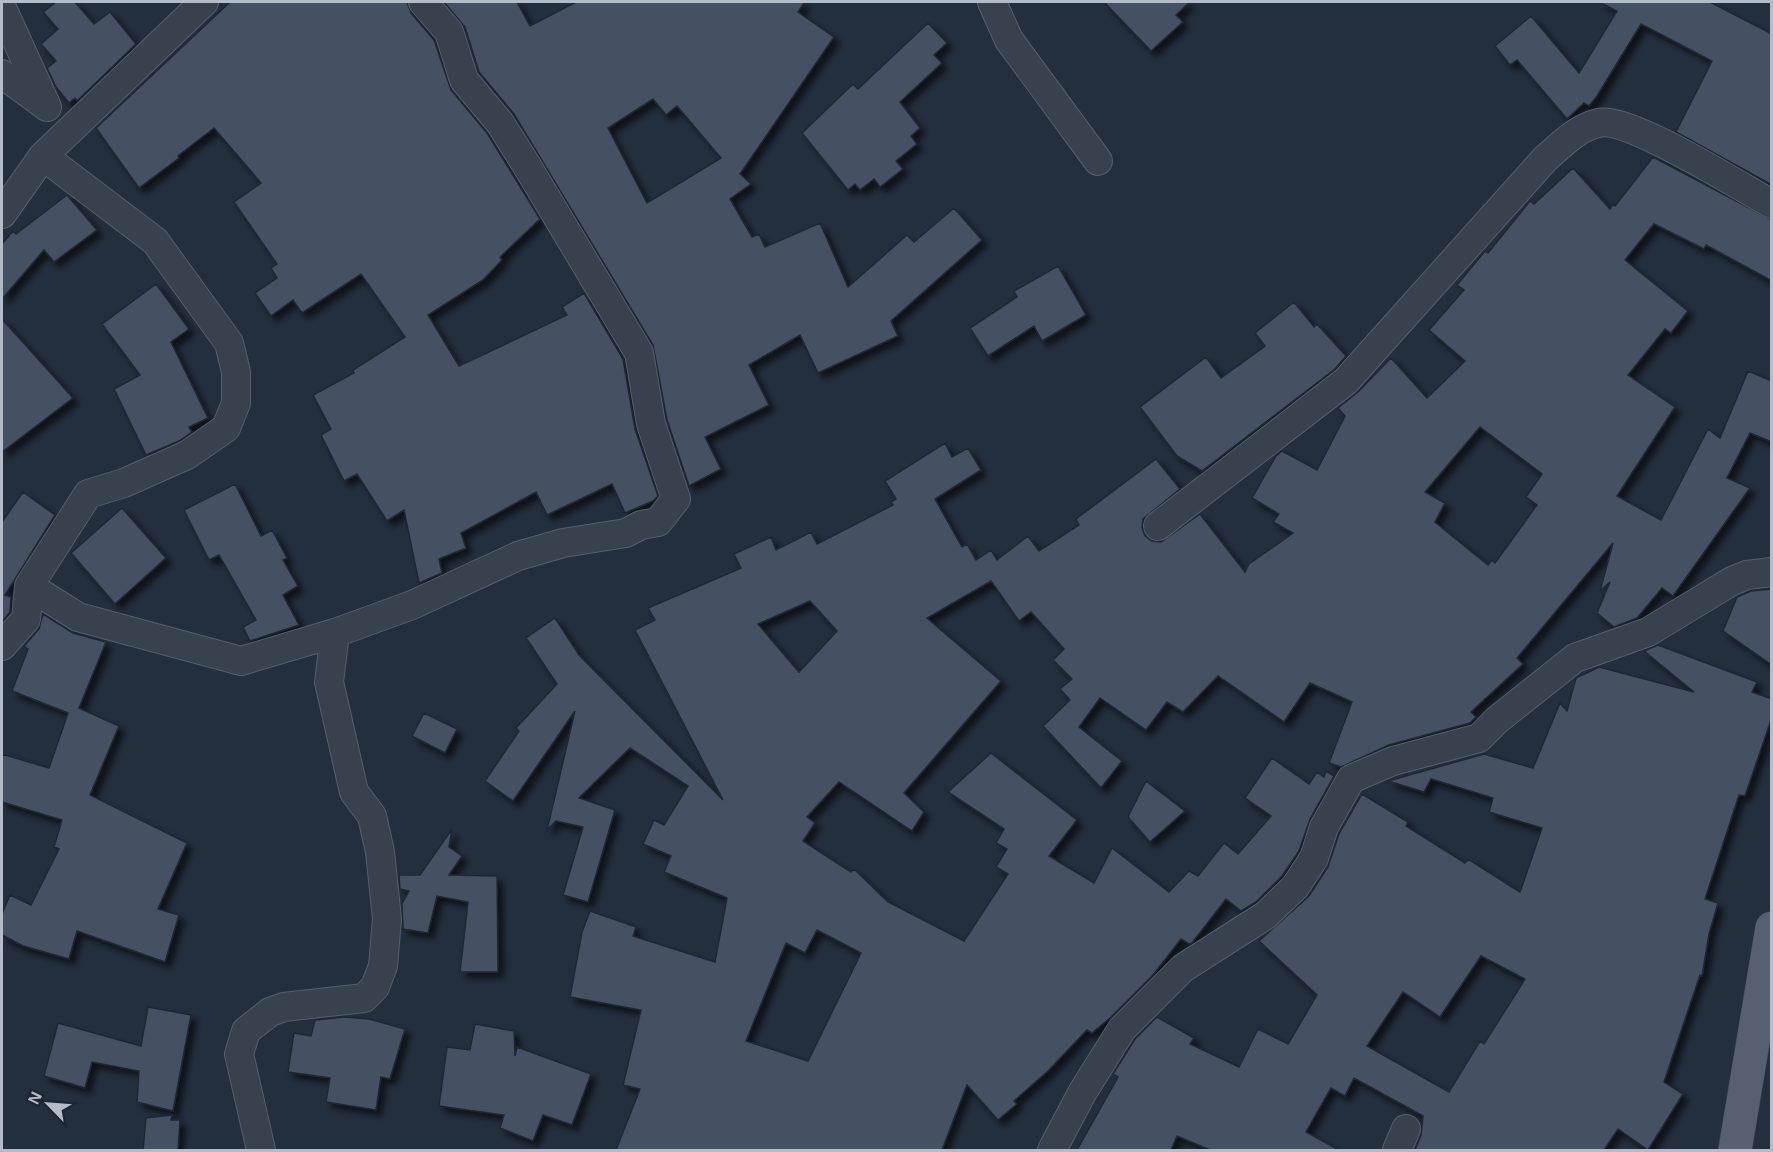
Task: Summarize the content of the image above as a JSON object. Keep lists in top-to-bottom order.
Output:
{
  "north": "top left"
}
